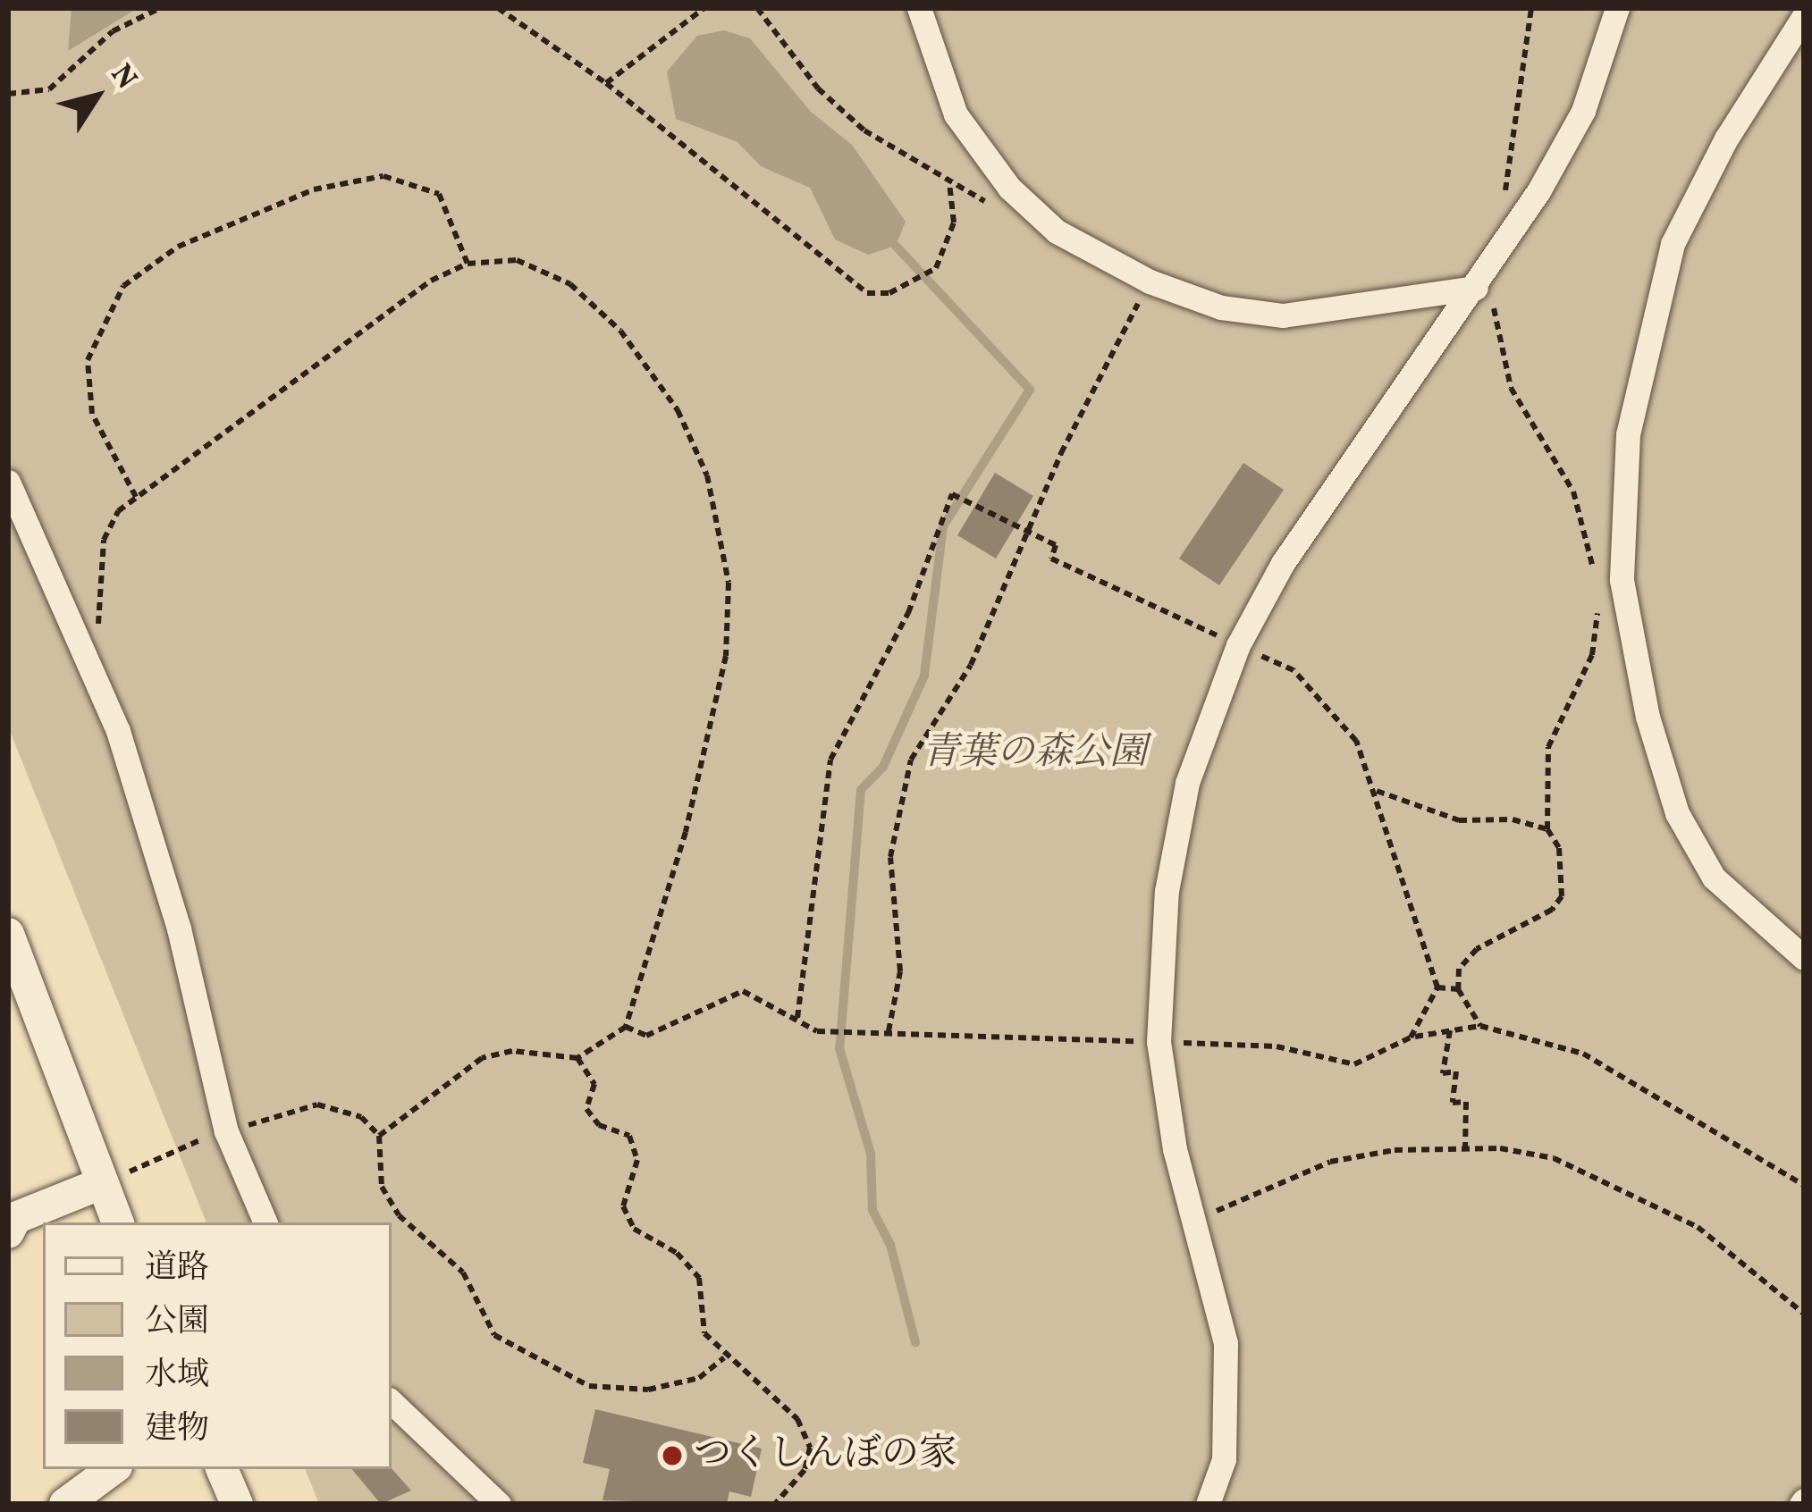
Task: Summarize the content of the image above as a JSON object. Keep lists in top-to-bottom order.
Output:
{
  "parks": ["青葉の森公園"],
  "places": ["つくしんぼの家"],
  "legend": [
    "道路",
    "公園",
    "水域",
    "建物"
  ],
  "north": "top right"
}
